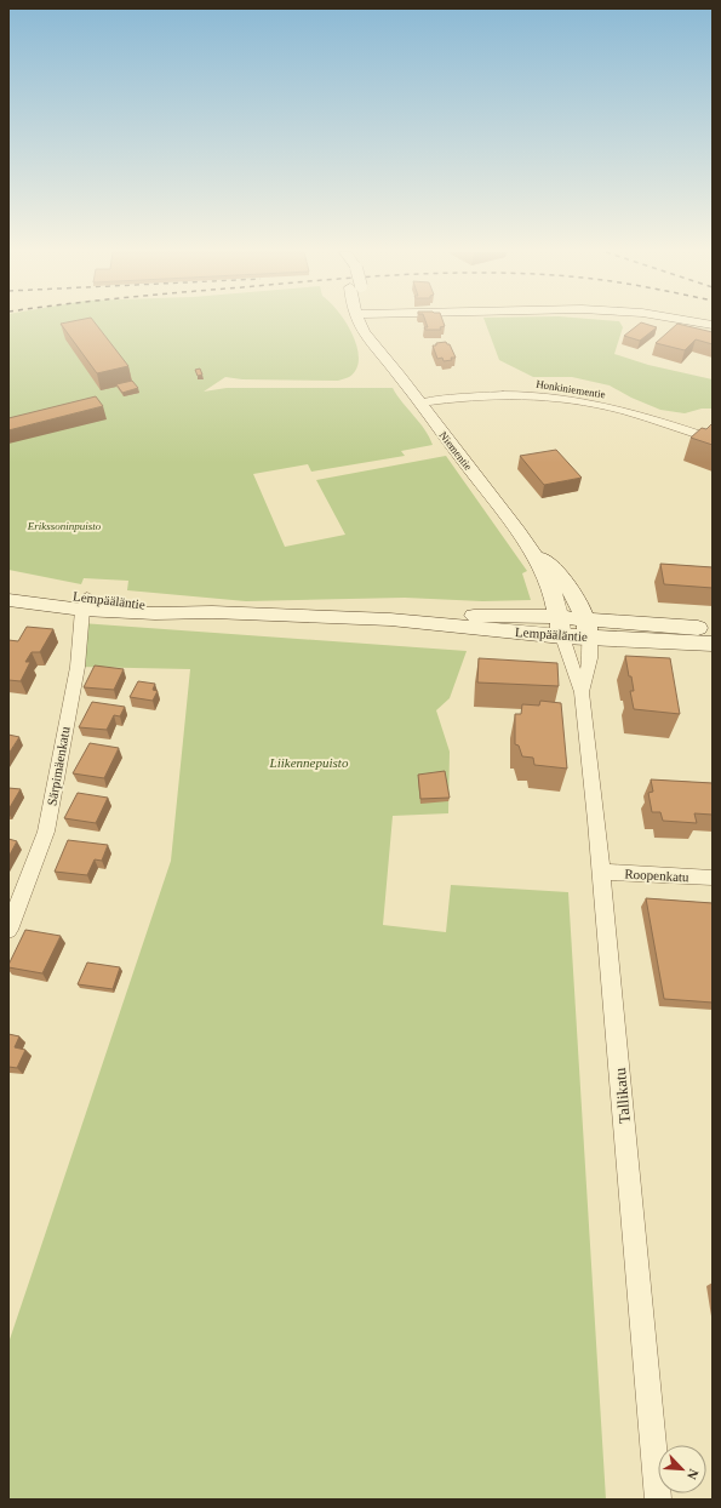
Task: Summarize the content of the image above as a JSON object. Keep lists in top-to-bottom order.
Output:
{
  "streets": {
    "main road": ["Niementie", "Lempääläntie"],
    "street": [
      "Honkiniementie",
      "Särpimäenkatu",
      "Roopenkatu",
      "Tallikatu"
    ]
  },
  "crossings": [
    ["Honkiniementie", "Niementie"],
    ["Niementie", "Lempääläntie"],
    ["Niementie", "Tallikatu"],
    ["Lempääläntie", "Särpimäenkatu"],
    ["Lempääläntie", "Tallikatu"],
    ["Roopenkatu", "Tallikatu"]
  ],
  "parks": ["Erikssoninpuisto", "Liikennepuisto"],
  "north": "bottom right"
}
